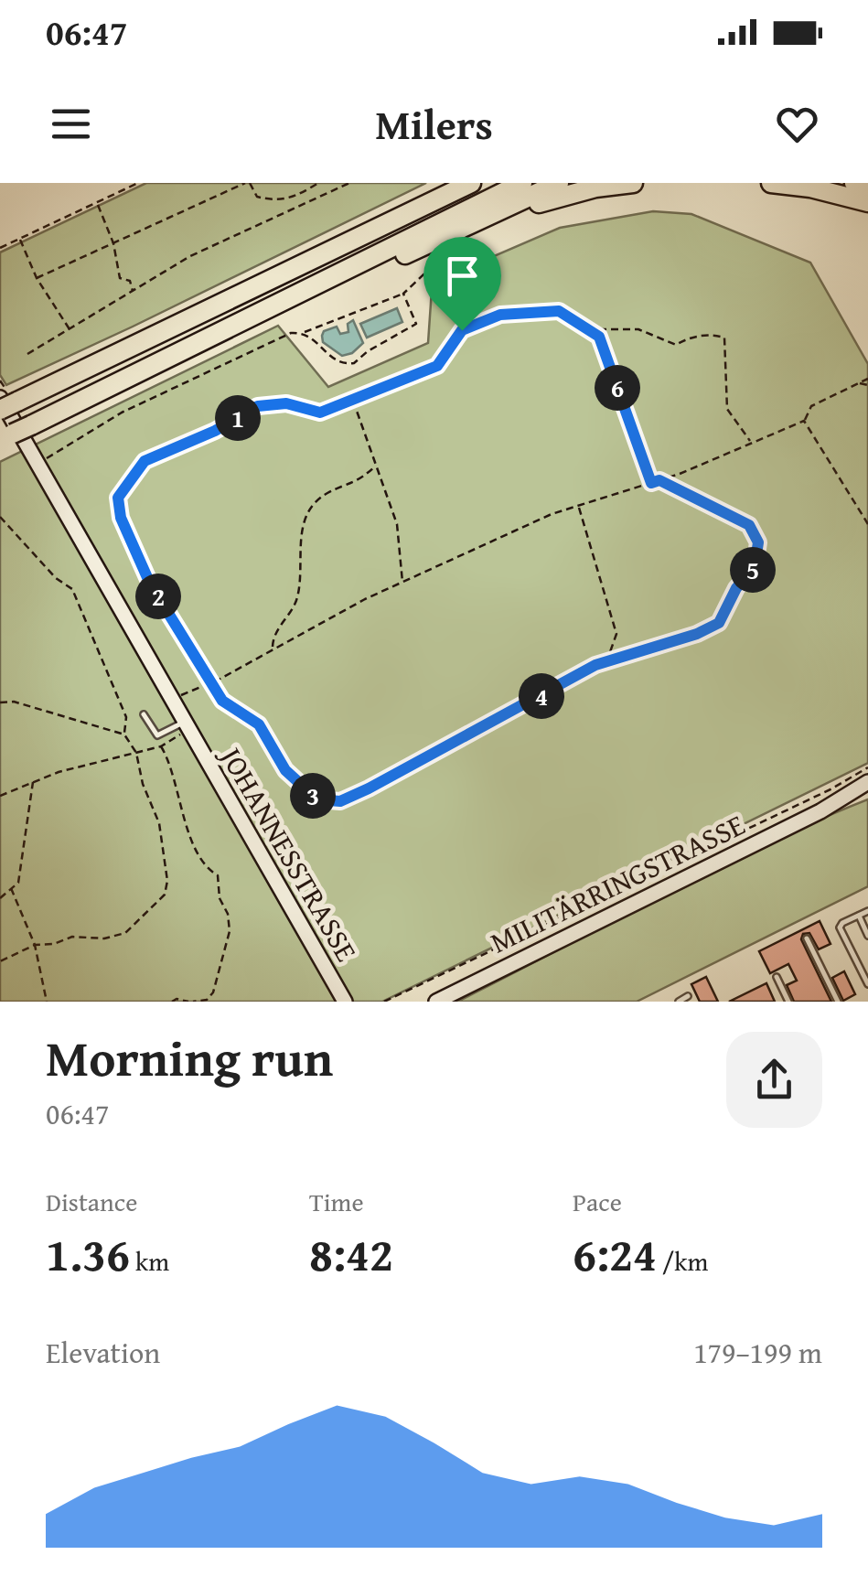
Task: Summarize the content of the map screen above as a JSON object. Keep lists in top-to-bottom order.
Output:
{
  "streets": {
    "main road": ["JOHANNESSTRASSE", "MILITÄRRINGSTRASSE"]
  },
  "page": {
    "status": "06:47",
    "header": "Milers",
    "pins": [
      "6",
      "1",
      "5",
      "2",
      "4",
      "3"
    ],
    "heading": ["Morning run", "06:47"],
    "stats": [
      ["Distance", "1.36 km"],
      ["Time", "8:42"],
      ["Pace", "6:24 /km"]
    ],
    "chart": ["Elevation", "179–199 m"]
  }
}
